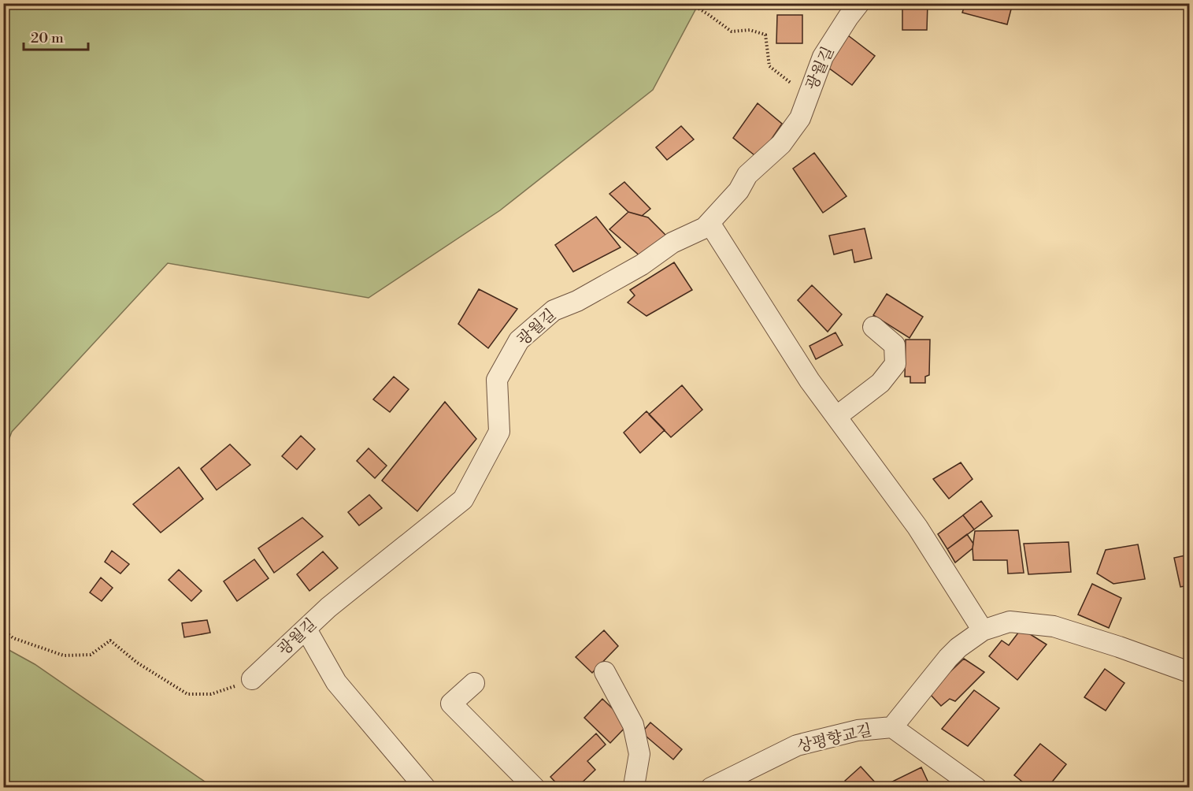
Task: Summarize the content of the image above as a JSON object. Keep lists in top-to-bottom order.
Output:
{
  "streets": {
    "street": ["광월길", "상평향교길"]
  },
  "scale_bar": "20 m"
}
